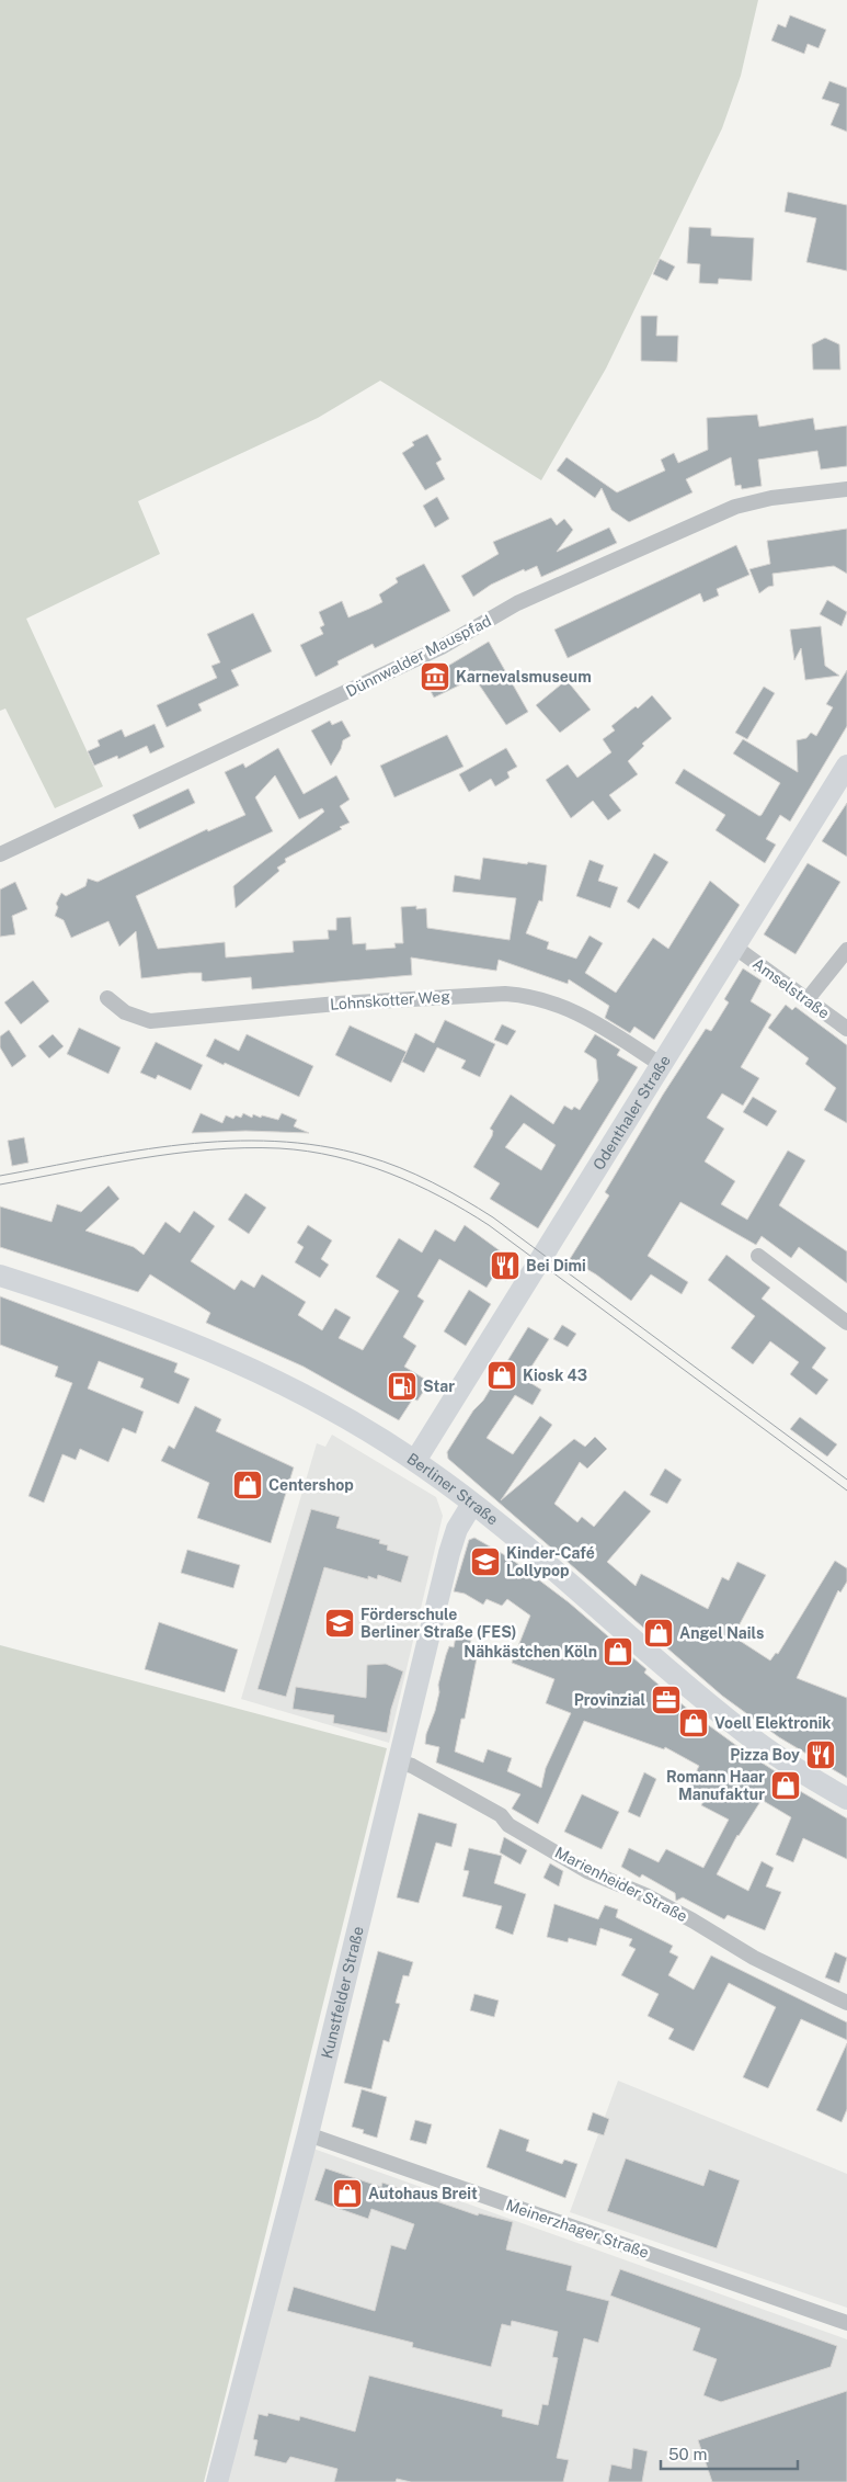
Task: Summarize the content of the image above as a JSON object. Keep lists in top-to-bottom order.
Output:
{
  "streets": {
    "main road": ["Odenthaler Straße", "Berliner Straße", "Kunstfelder Straße"],
    "street": [
      "Dünnwalder Mauspfad",
      "Amselstraße",
      "Lohnskotter Weg",
      "Marienheider Straße",
      "Meinerzhager Straße"
    ]
  },
  "crossings": [
    ["Amselstraße", "Odenthaler Straße"],
    ["Lohnskotter Weg", "Odenthaler Straße"],
    ["Odenthaler Straße", "Berliner Straße"],
    ["Berliner Straße", "Kunstfelder Straße"],
    ["Marienheider Straße", "Kunstfelder Straße"],
    ["Kunstfelder Straße", "Meinerzhager Straße"]
  ],
  "places": {
    "museum": ["Karnevalsmuseum"],
    "restaurant": ["Bei Dimi", "Pizza Boy"],
    "shop": [
      "Kiosk 43",
      "Centershop",
      "Angel Nails",
      "Nähkästchen Köln",
      "Voell Elektronik",
      "Romann Haar Manufaktur",
      "Autohaus Breit"
    ],
    "fuel station": ["Star"],
    "school or university": ["Kinder-Café Lollypop", "Förderschule Berliner Straße (FES)"],
    "office": ["Provinzial"]
  },
  "scale_bar": "50 m"
}
